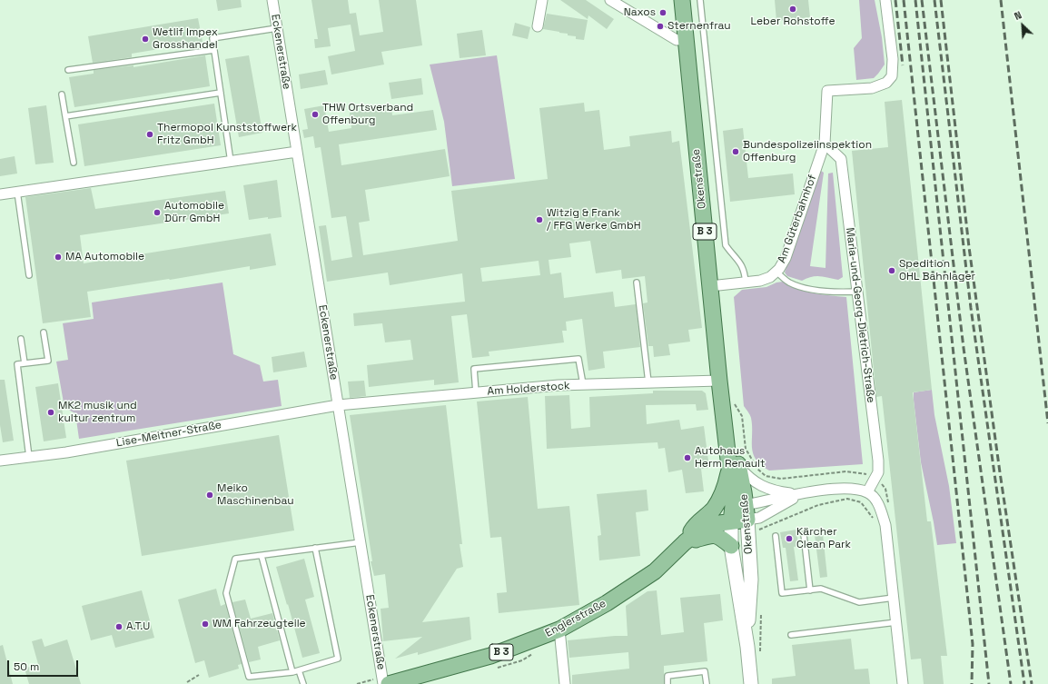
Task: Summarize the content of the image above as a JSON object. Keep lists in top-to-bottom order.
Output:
{
  "streets": {
    "main road": ["Okenstraße", "B 3", "Englerstraße"],
    "street": [
      "Eckenerstraße",
      "Am Güterbahnhof",
      "Maria-und-Georg-Dietrich-Straße",
      "Am Holderstock",
      "Lise-Meitner-Straße"
    ]
  },
  "crossings": [
    ["Eckenerstraße", "Am Holderstock"],
    ["Eckenerstraße", "Lise-Meitner-Straße"],
    ["Eckenerstraße", "Englerstraße"],
    ["Okenstraße", "Am Güterbahnhof"],
    ["Okenstraße", "B 3"],
    ["Okenstraße", "Am Holderstock"],
    ["Okenstraße", "Englerstraße"],
    ["Am Güterbahnhof", "Maria-und-Georg-Dietrich-Straße"],
    ["Am Holderstock", "Lise-Meitner-Straße"]
  ],
  "places": [
    "Leber Rohstoffe",
    "Naxos",
    "Sternenfrau",
    "Wetlif Impex Grosshandel",
    "THW Ortsverband Offenburg",
    "Thermopol Kunststoffwerk Fritz GmbH",
    "Bundespolizeiinspektion Offenburg",
    "Automobile Dürr GmbH",
    "Witzig & Frank / FFG Werke GmbH",
    "MA Automobile",
    "Spedition OHL Bahnlager",
    "MK2 musik und kultur zentrum",
    "Autohaus Herm Renault",
    "Meiko Maschinenbau",
    "Kärcher Clean Park",
    "WM Fahrzeugteile",
    "A.T.U"
  ],
  "scale_bar": "50 m",
  "north": "top left"
}
